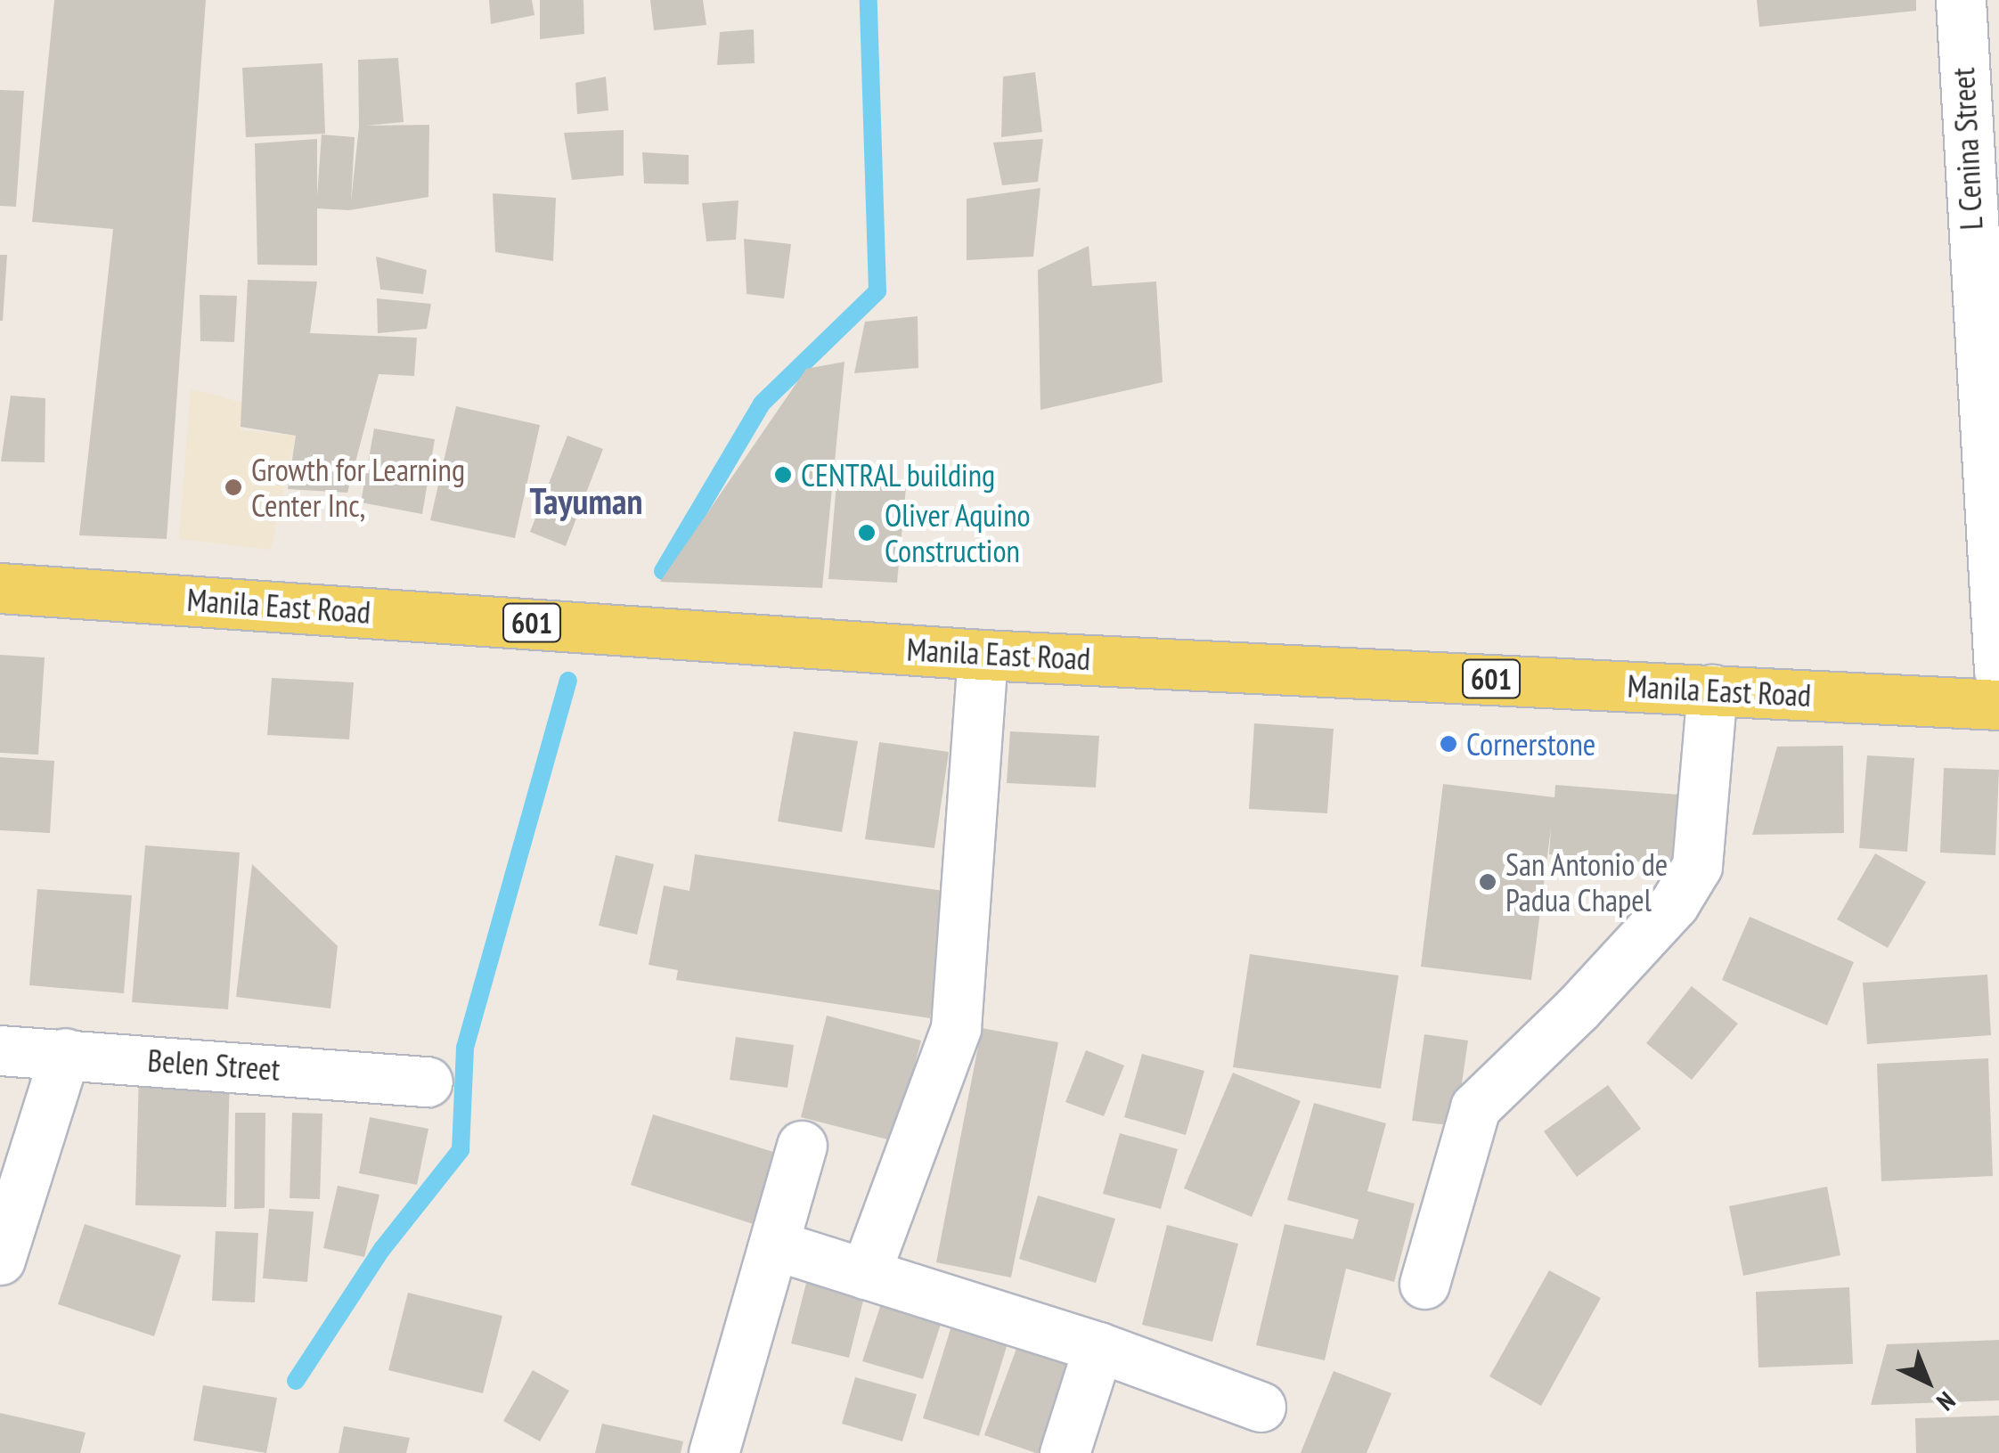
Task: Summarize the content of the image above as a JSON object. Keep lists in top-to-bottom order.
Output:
{
  "streets": {
    "main road": ["Manila East Road", "601"],
    "street": ["L Cenina Street", "Belen Street"]
  },
  "districts": ["Tayuman"],
  "places": [
    "CENTRAL building",
    "Growth for Learning Center Inc,",
    "Oliver Aquino Construction",
    "Cornerstone",
    "San Antonio de Padua Chapel"
  ],
  "north": "bottom right"
}
